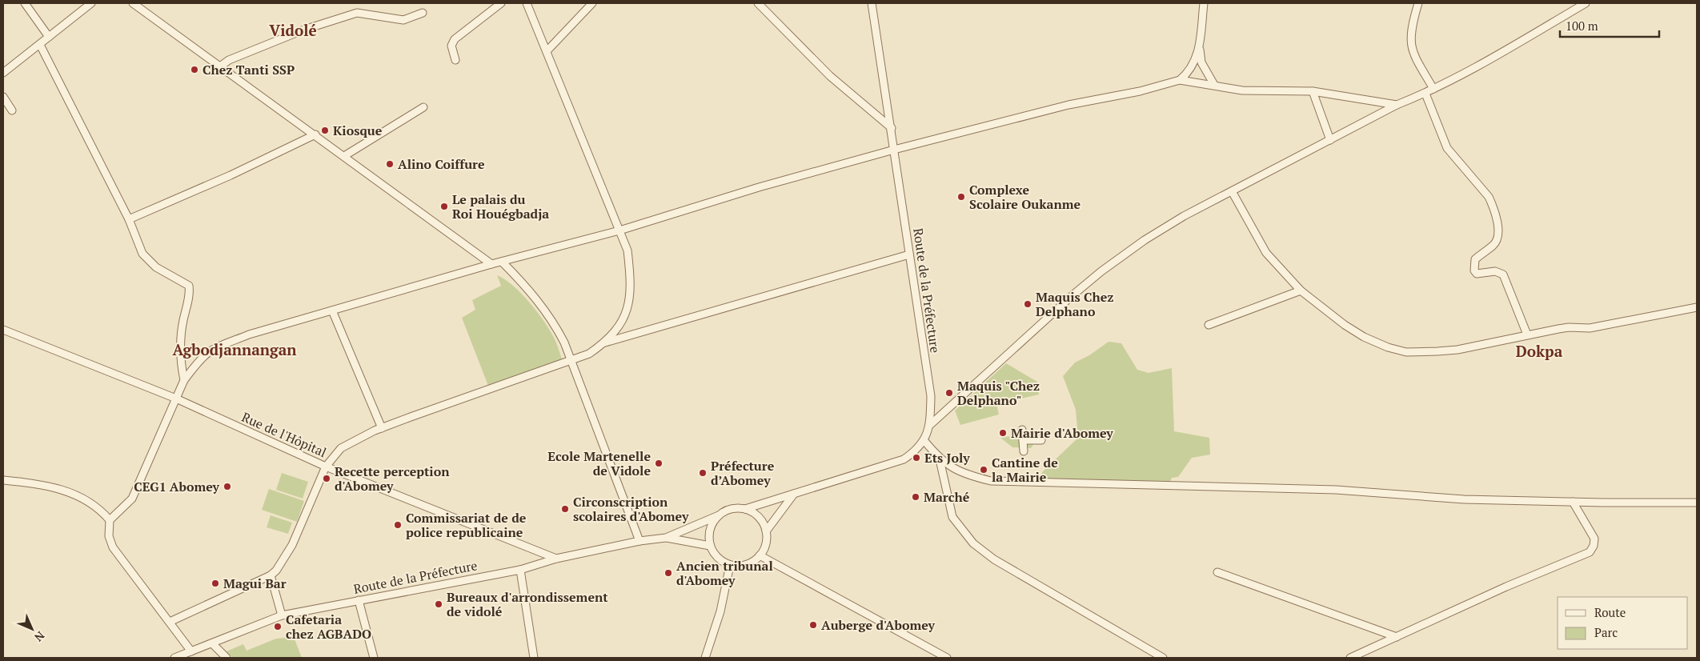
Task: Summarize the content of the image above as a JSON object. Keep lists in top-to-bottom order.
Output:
{
  "streets": {
    "street": ["Route de la Préfecture", "Rue de l'Hôpital"]
  },
  "crossings": [
    ["Route de la Préfecture", "Rue de l'Hôpital"]
  ],
  "districts": ["Vidolé", "Agbodjannangan", "Dokpa"],
  "places": [
    "Chez Tanti SSP",
    "Kiosque",
    "Alino Coiffure",
    "Complexe Scolaire Oukanme",
    "Le palais du Roi Houégbadja",
    "Maquis Chez Delphano",
    "Maquis \"Chez Delphano\"",
    "Mairie d'Abomey",
    "Ets Joly",
    "Ecole Martenelle de Vidole",
    "Cantine de la Mairie",
    "Préfecture d’Abomey",
    "Recette perception d'Abomey",
    "CEG1 Abomey",
    "Marché",
    "Circonscription scolaires d'Abomey",
    "Commissariat de de police republicaine",
    "Ancien tribunal d'Abomey",
    "Magui Bar",
    "Bureaux d'arrondissement de vidolé",
    "Auberge d'Abomey",
    "Cafetaria chez AGBADO"
  ],
  "legend": ["Route", "Parc"],
  "scale_bar": "100 m",
  "north": "bottom right"
}
